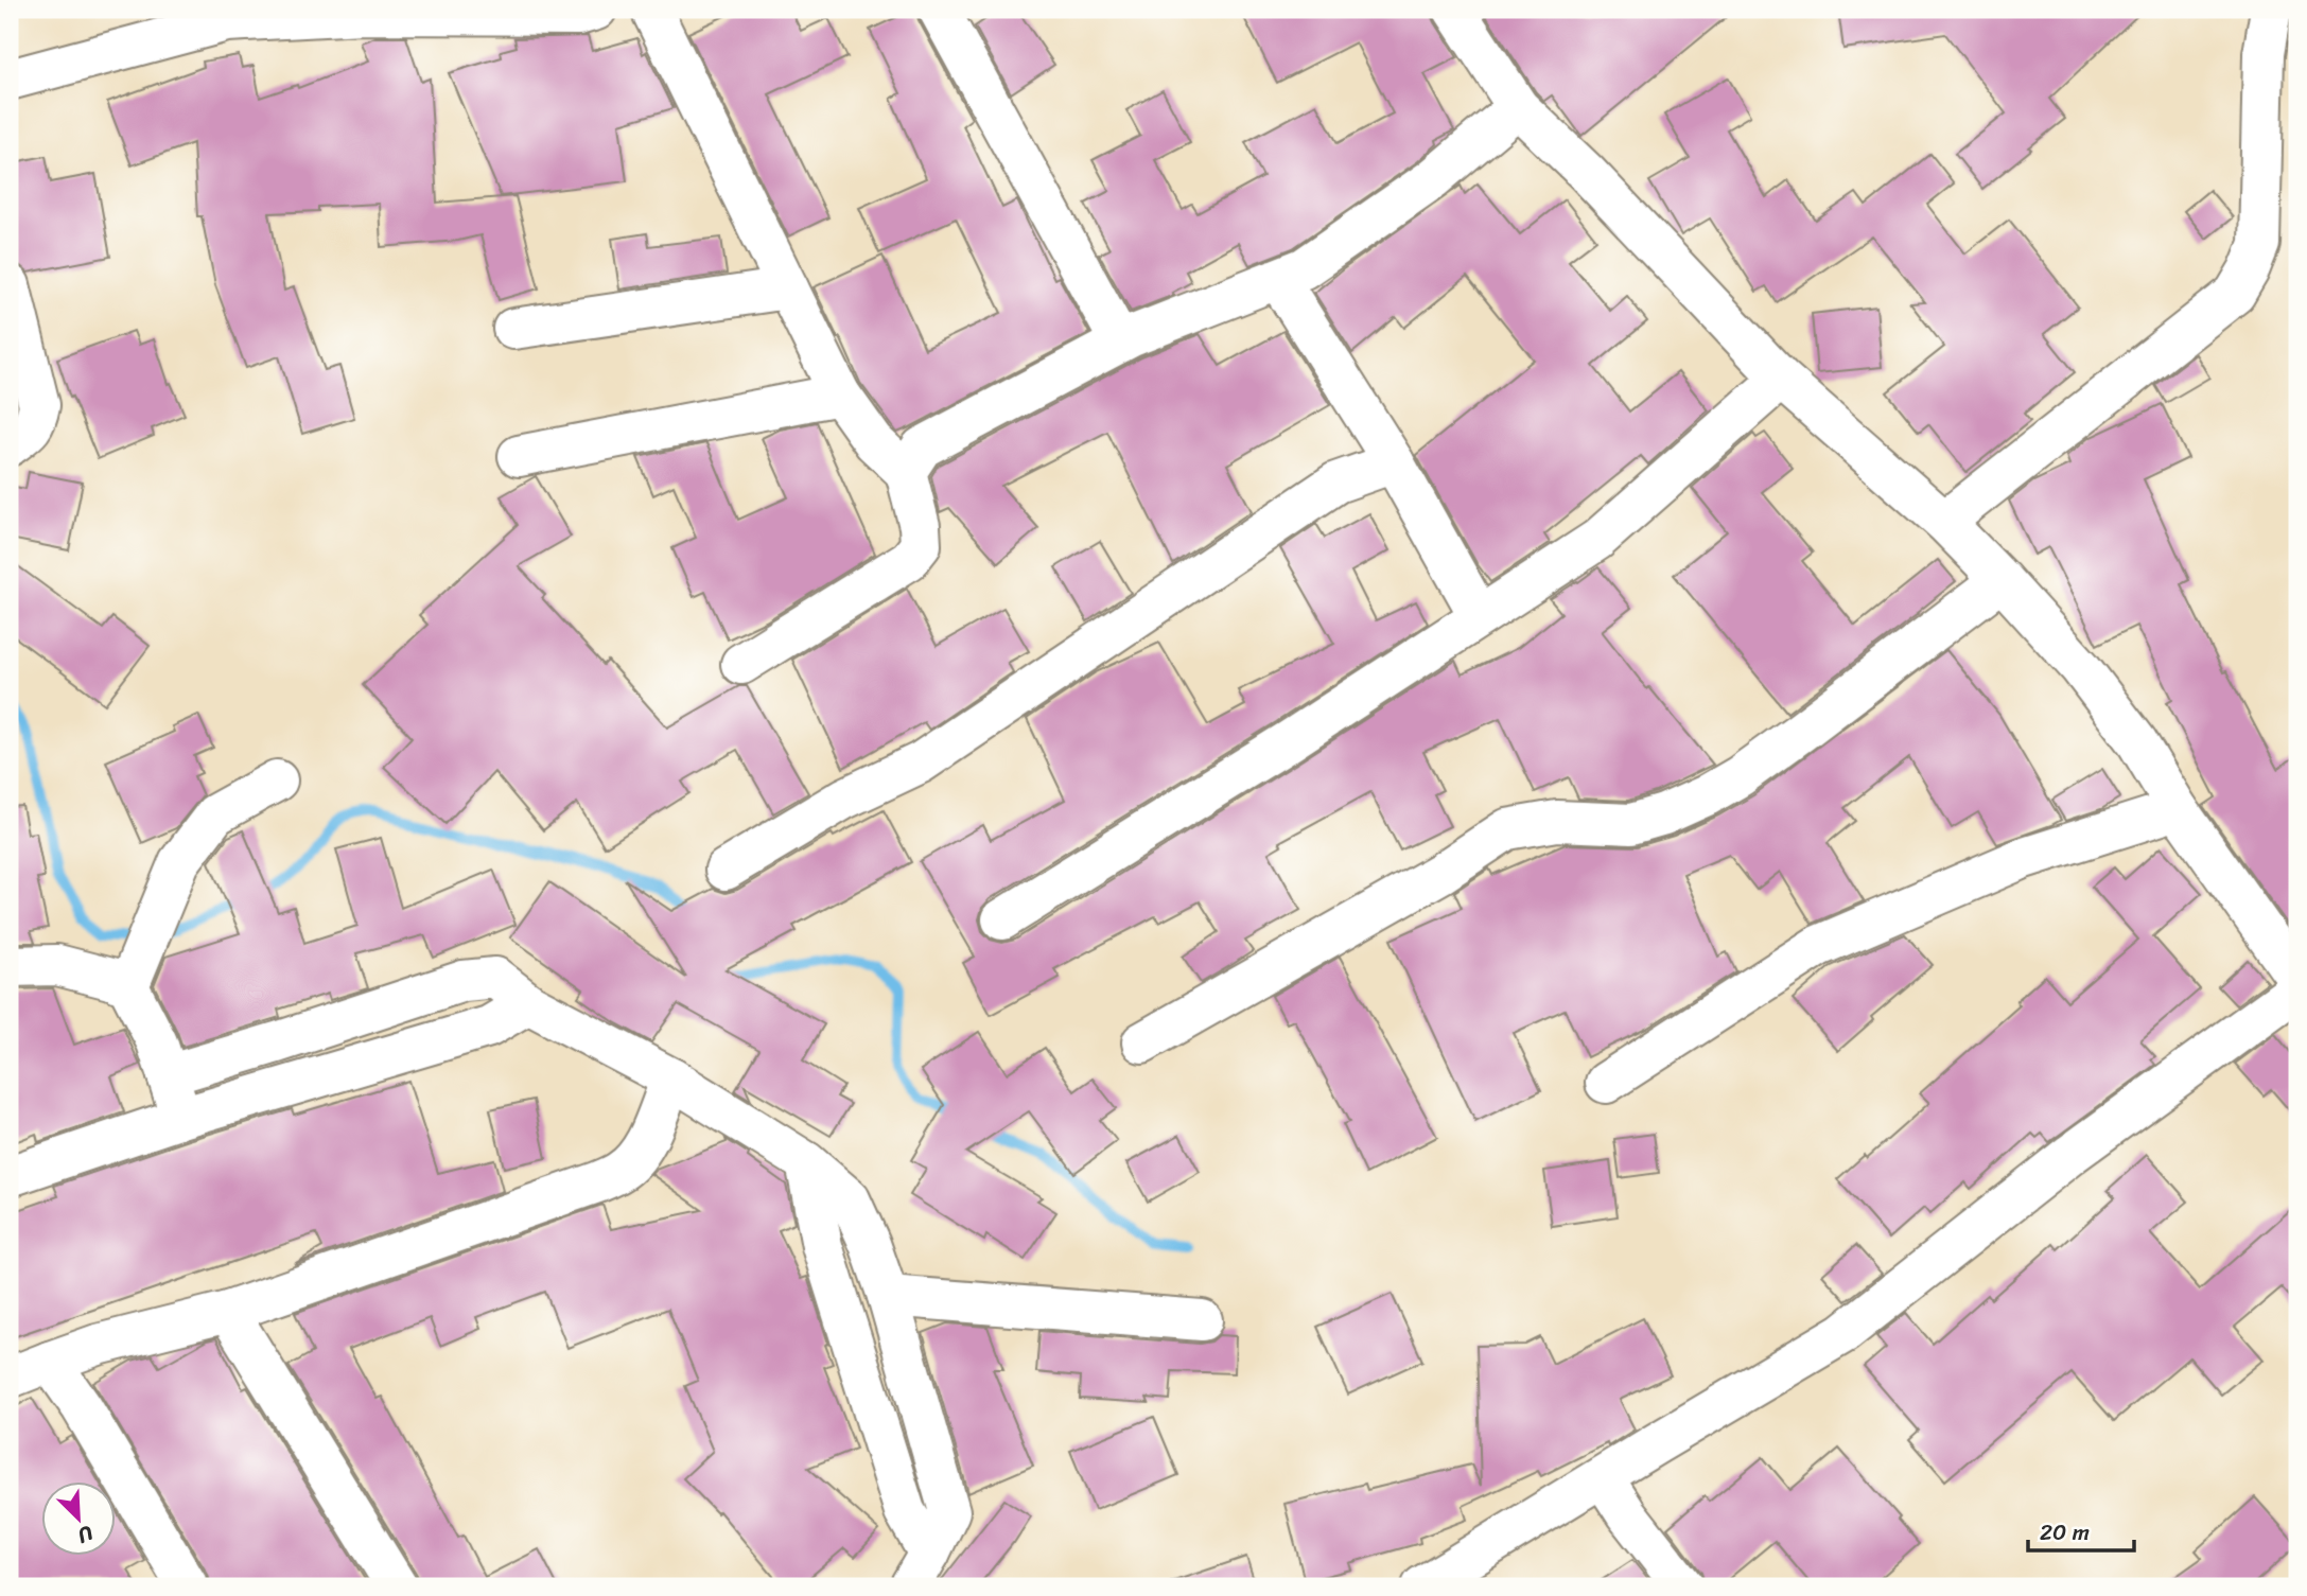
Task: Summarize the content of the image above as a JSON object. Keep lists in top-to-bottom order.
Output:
{
  "scale_bar": "20 m",
  "north": "bottom right"
}
